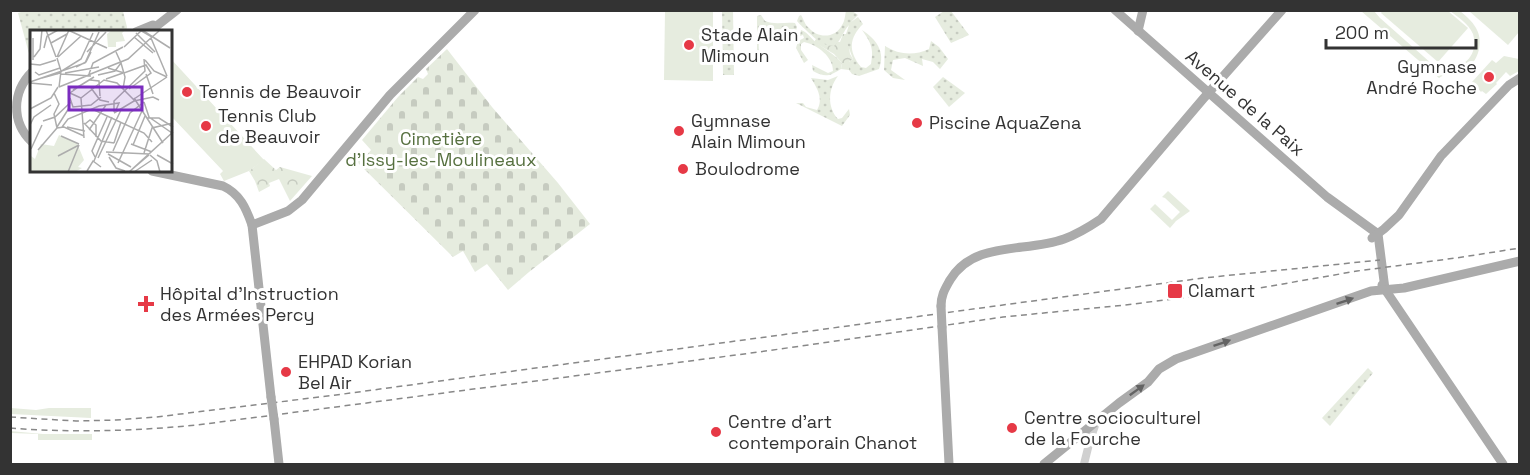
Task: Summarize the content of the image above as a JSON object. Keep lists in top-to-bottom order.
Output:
{
  "streets": {
    "main road": ["Avenue de la Paix"]
  },
  "parks": ["Cimetière d'Issy-les-Moulineaux"],
  "places": {
    "other": [
      "Stade Alain Mimoun",
      "Gymnase André Roche",
      "Tennis de Beauvoir",
      "Piscine AquaZena",
      "Tennis Club de Beauvoir",
      "Gymnase Alain Mimoun",
      "Boulodrome",
      "EHPAD Korian Bel Air",
      "Centre socioculturel de la Fourche",
      "Centre d'art contemporain Chanot"
    ],
    "transit": ["Clamart"],
    "health": ["Hôpital d'Instruction des Armées Percy"]
  },
  "scale_bar": "200 m"
}
